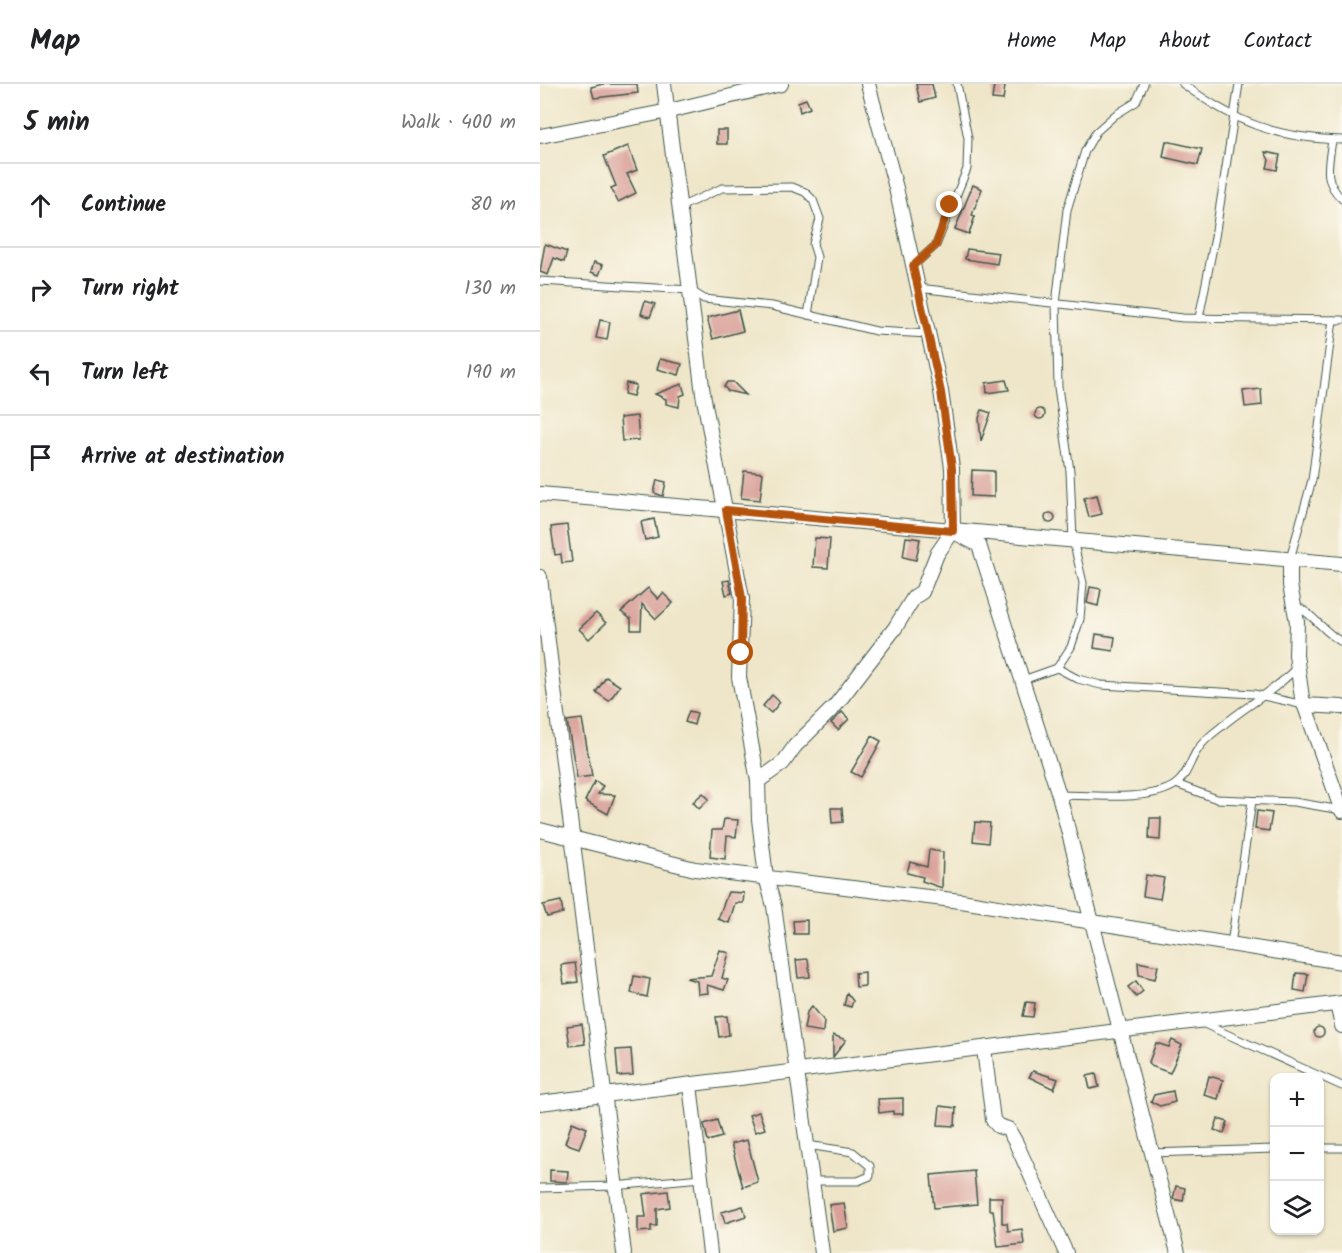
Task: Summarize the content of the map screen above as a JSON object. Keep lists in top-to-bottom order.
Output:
{
  "page": {
    "header": "Map",
    "nav": [
      "Home",
      "Map",
      "About",
      "Contact"
    ],
    "heading": ["5 min", "Walk · 400 m"],
    "list": [
      ["Continue", "80 m"],
      ["Turn right", "130 m"],
      ["Turn left", "190 m"],
      "Arrive at destination"
    ],
    "map_buttons": ["+", "−"]
  }
}
